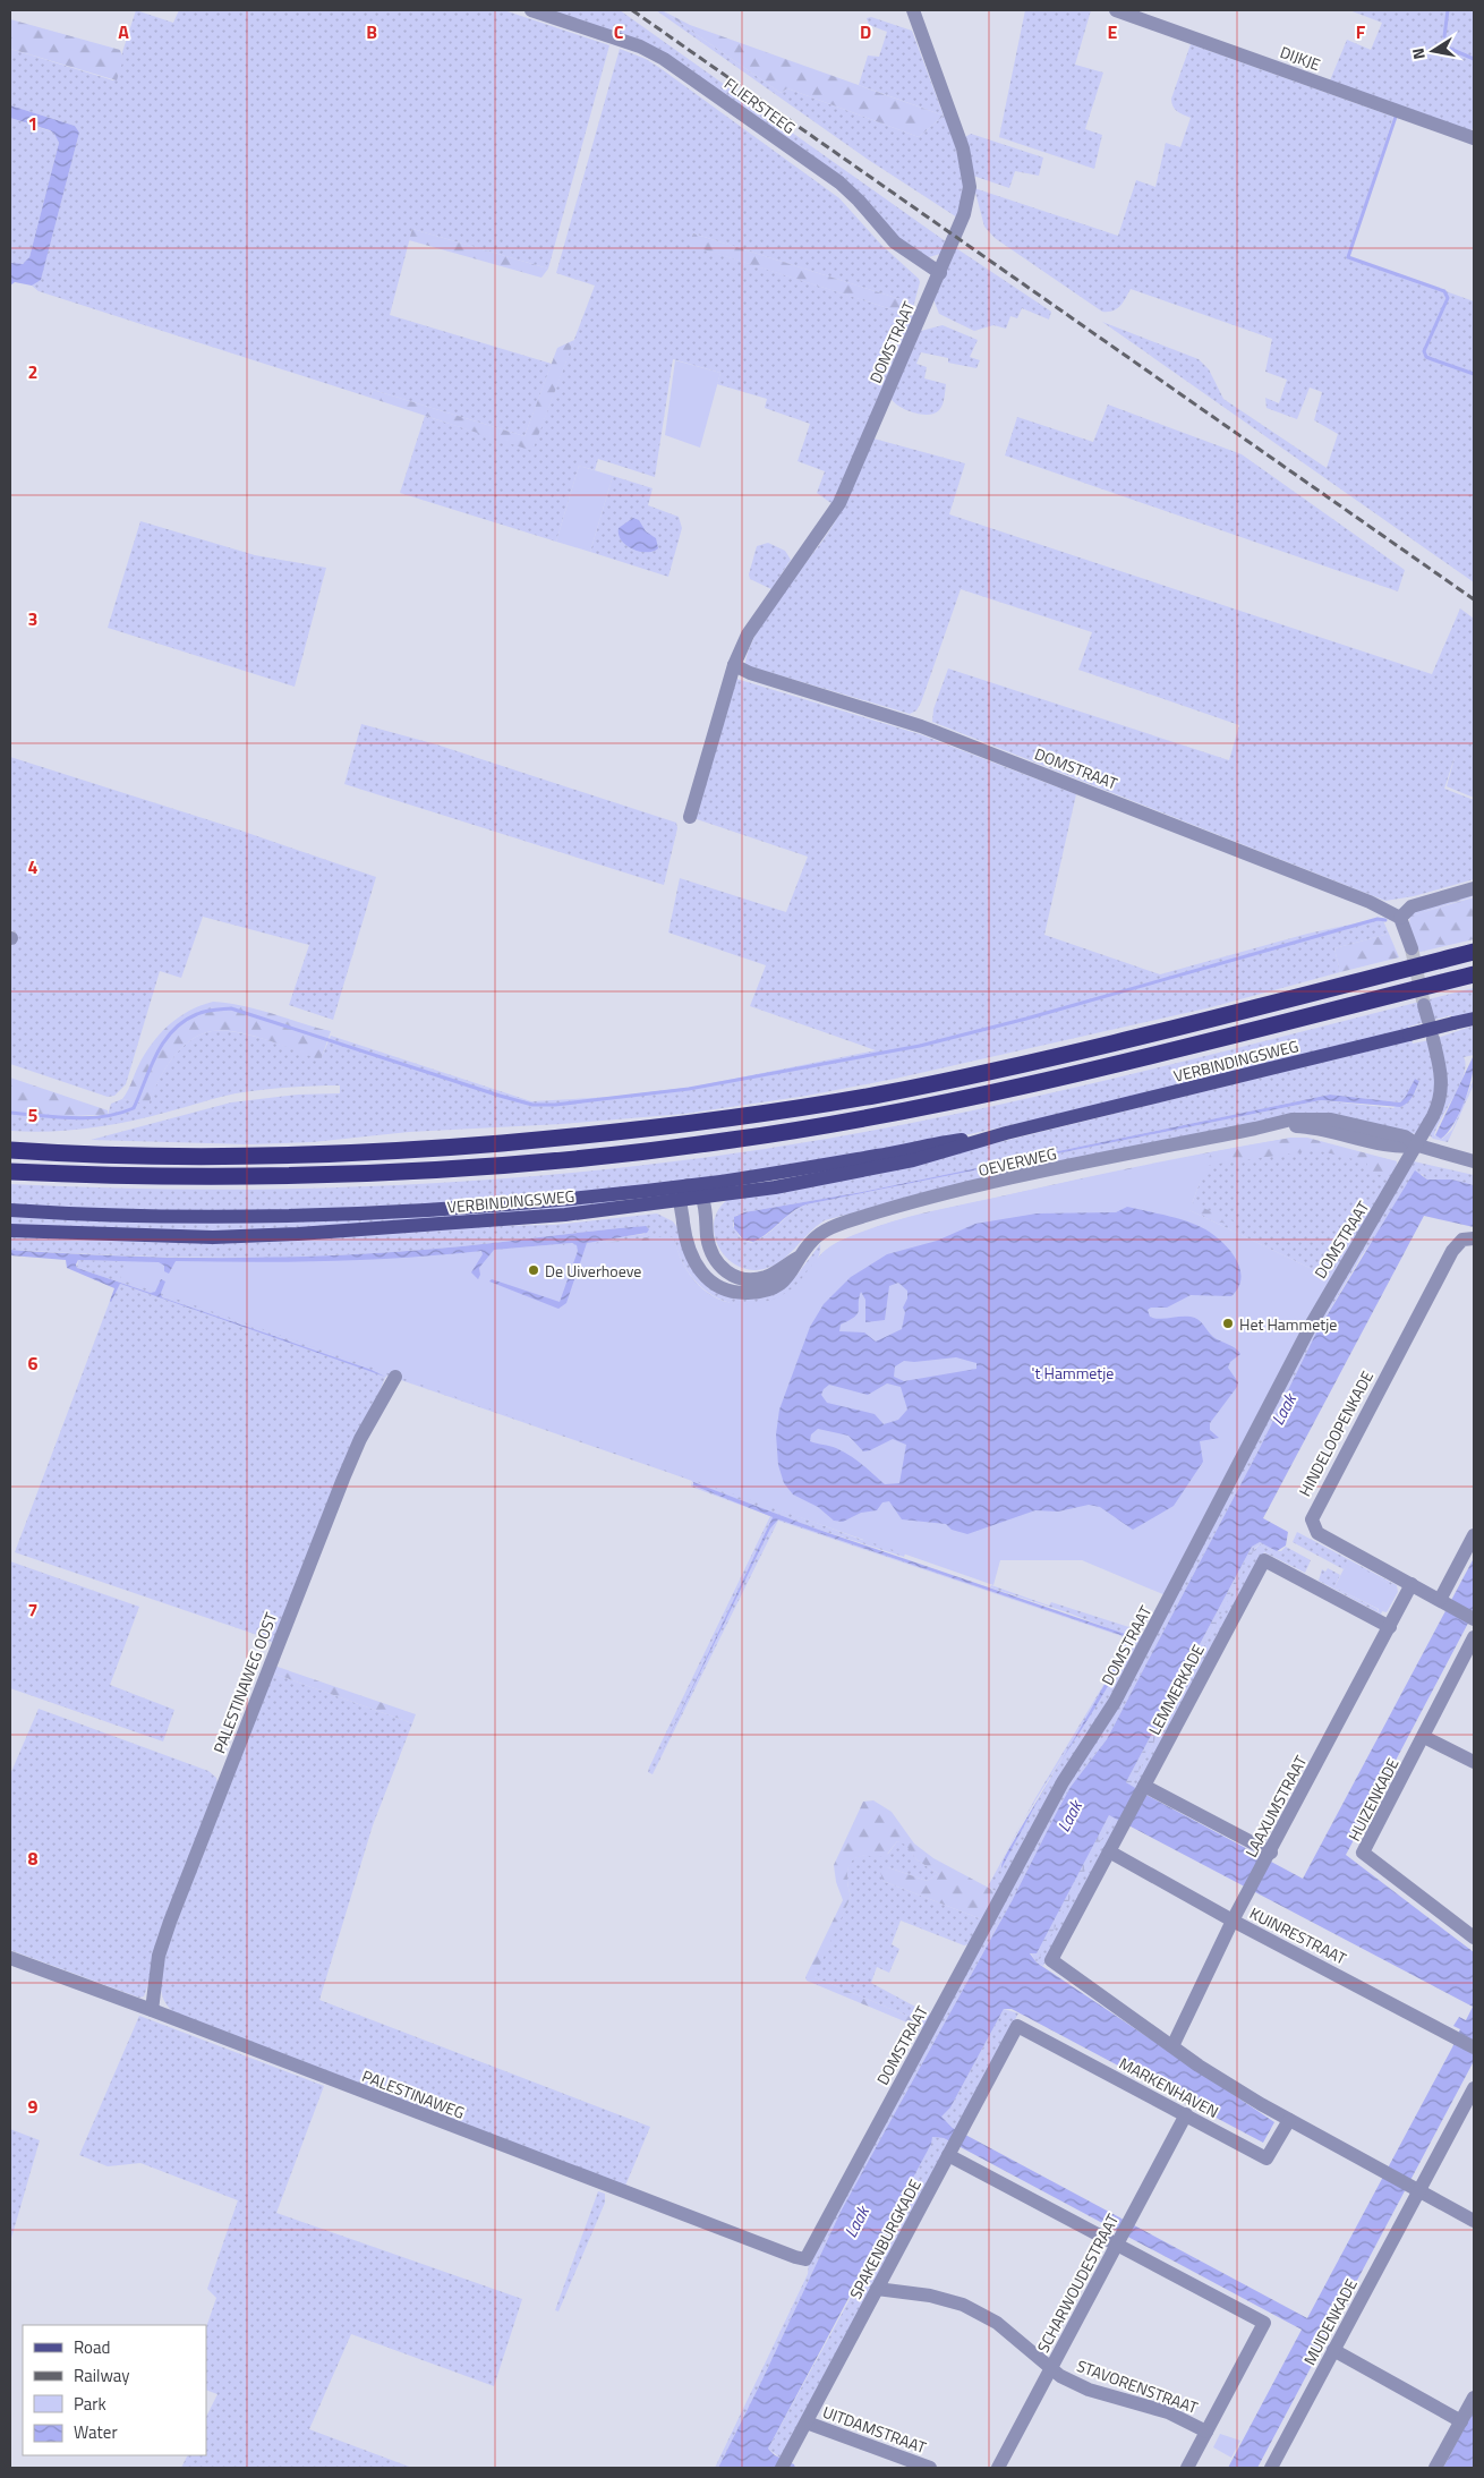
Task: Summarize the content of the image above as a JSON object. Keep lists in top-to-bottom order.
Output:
{
  "streets": {
    "main road": ["VERBINDINGSWEG"],
    "street": [
      "DIJKJE",
      "FLIERSTEEG",
      "DOMSTRAAT",
      "OEVERWEG",
      "HINDELOOPENKADE",
      "PALESTINAWEG OOST",
      "LEMMERKADE",
      "HUIZENKADE",
      "LAAXUMSTRAAT",
      "KUINRESTRAAT",
      "MARKENHAVEN",
      "PALESTINAWEG",
      "SPAKENBURGKADE",
      "SCHARWOUDESTRAAT",
      "MUIDENKADE",
      "STAVORENSTRAAT",
      "UITDAMSTRAAT"
    ]
  },
  "crossings": [
    ["FLIERSTEEG", "DOMSTRAAT"],
    ["DOMSTRAAT", "OEVERWEG"],
    ["DOMSTRAAT", "PALESTINAWEG"],
    ["VERBINDINGSWEG", "OEVERWEG"],
    ["HINDELOOPENKADE", "LAAXUMSTRAAT"],
    ["PALESTINAWEG OOST", "PALESTINAWEG"],
    ["LEMMERKADE", "LAAXUMSTRAAT"],
    ["LEMMERKADE", "KUINRESTRAAT"],
    ["LEMMERKADE", "MARKENHAVEN"],
    ["LAAXUMSTRAAT", "KUINRESTRAAT"],
    ["LAAXUMSTRAAT", "MARKENHAVEN"],
    ["MARKENHAVEN", "SPAKENBURGKADE"],
    ["MARKENHAVEN", "SCHARWOUDESTRAAT"],
    ["MARKENHAVEN", "MUIDENKADE"],
    ["SPAKENBURGKADE", "STAVORENSTRAAT"],
    ["SPAKENBURGKADE", "UITDAMSTRAAT"],
    ["SCHARWOUDESTRAAT", "STAVORENSTRAAT"]
  ],
  "water": ["Laak"],
  "parks": ["'t Hammetje"],
  "places": ["De Uiverhoeve", "Het Hammetje"],
  "legend": [
    "Road",
    "Railway",
    "Park",
    "Water"
  ],
  "north": "left",
  "grid": {
    "columns": [
      "A",
      "B",
      "C",
      "D",
      "E",
      "F"
    ],
    "rows": [
      "1",
      "2",
      "3",
      "4",
      "5",
      "6",
      "7",
      "8",
      "9"
    ]
  }
}
